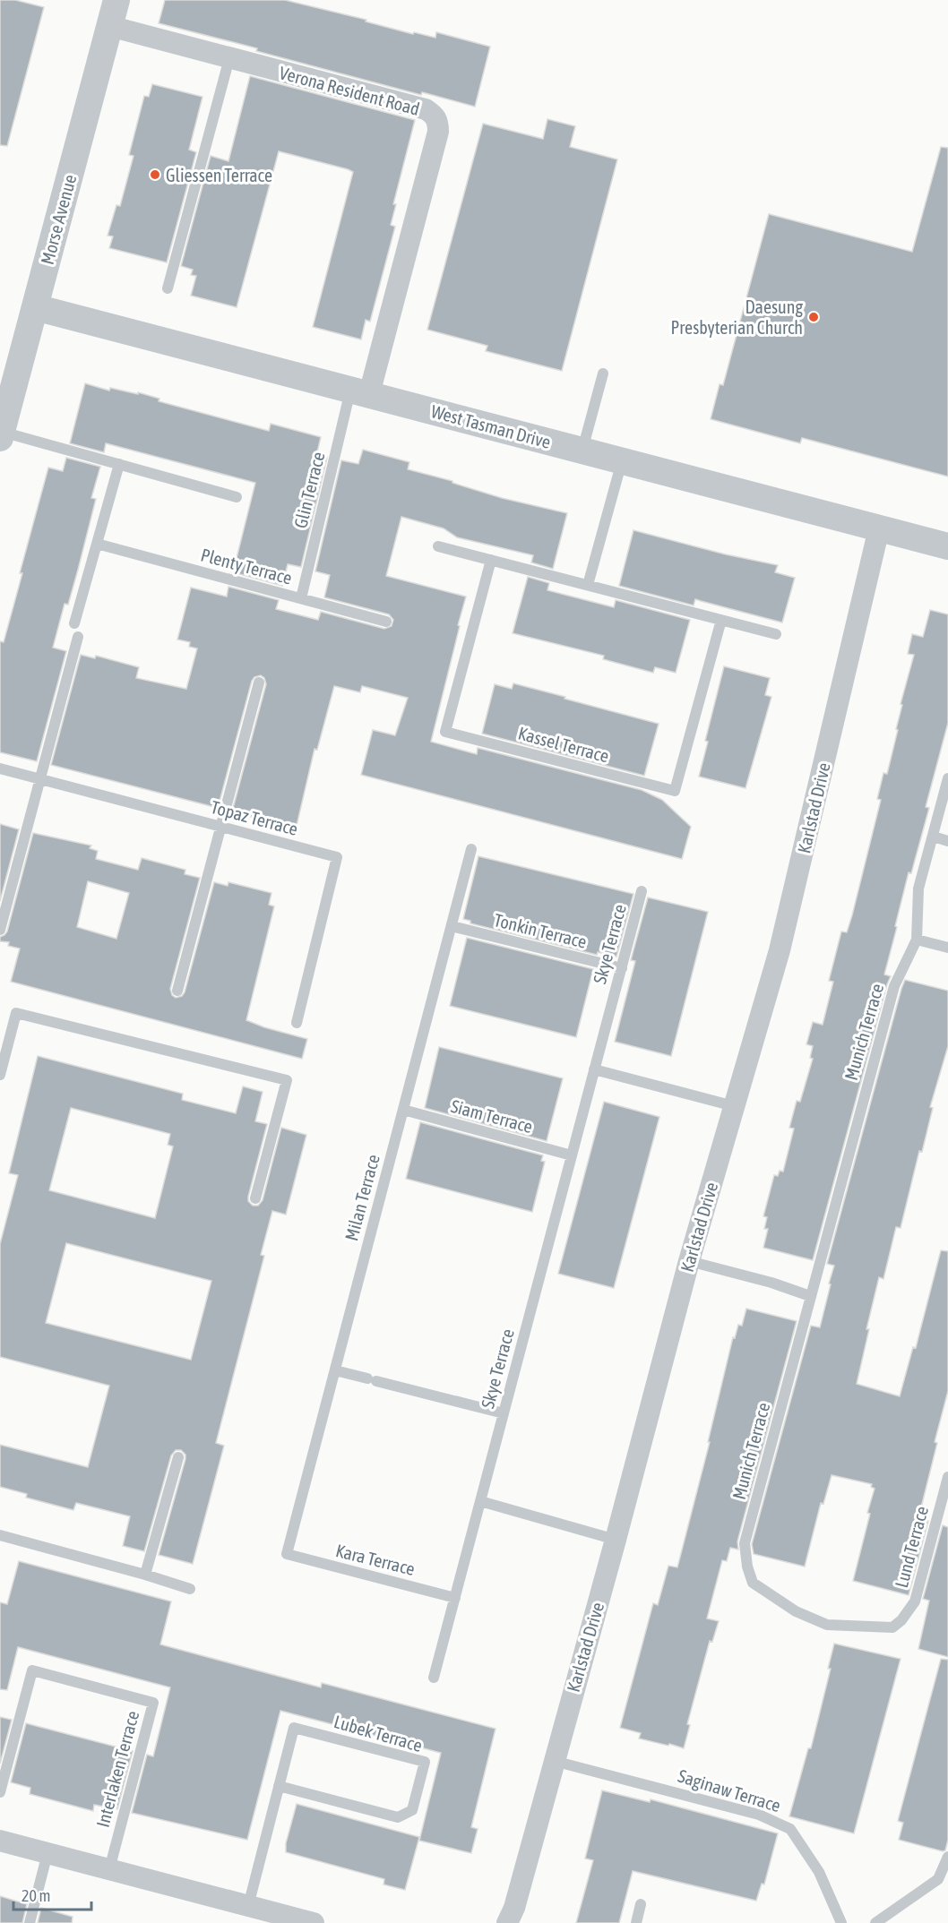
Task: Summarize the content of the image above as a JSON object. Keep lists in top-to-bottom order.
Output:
{
  "streets": {
    "street": [
      "Verona Resident Road",
      "Morse Avenue",
      "West Tasman Drive",
      "Karlstad Drive"
    ],
    "lane": [
      "Glin Terrace",
      "Plenty Terrace",
      "Kassel Terrace",
      "Topaz Terrace",
      "Tonkin Terrace",
      "Skye Terrace",
      "Munich Terrace",
      "Siam Terrace",
      "Milan Terrace",
      "Lund Terrace",
      "Kara Terrace",
      "Lubek Terrace",
      "Interlaken Terrace",
      "Saginaw Terrace"
    ]
  },
  "crossings": [
    ["Verona Resident Road", "Morse Avenue"],
    ["Verona Resident Road", "West Tasman Drive"],
    ["Verona Resident Road", "Glin Terrace"],
    ["Morse Avenue", "West Tasman Drive"],
    ["West Tasman Drive", "Glin Terrace"],
    ["West Tasman Drive", "Karlstad Drive"],
    ["Glin Terrace", "Plenty Terrace"],
    ["Karlstad Drive", "Saginaw Terrace"],
    ["Tonkin Terrace", "Skye Terrace"],
    ["Tonkin Terrace", "Milan Terrace"],
    ["Skye Terrace", "Siam Terrace"],
    ["Skye Terrace", "Kara Terrace"],
    ["Munich Terrace", "Lund Terrace"],
    ["Siam Terrace", "Milan Terrace"],
    ["Milan Terrace", "Kara Terrace"]
  ],
  "places": ["Gliessen Terrace", "Daesung Presbyterian Church"],
  "scale_bar": "20 m"
}
